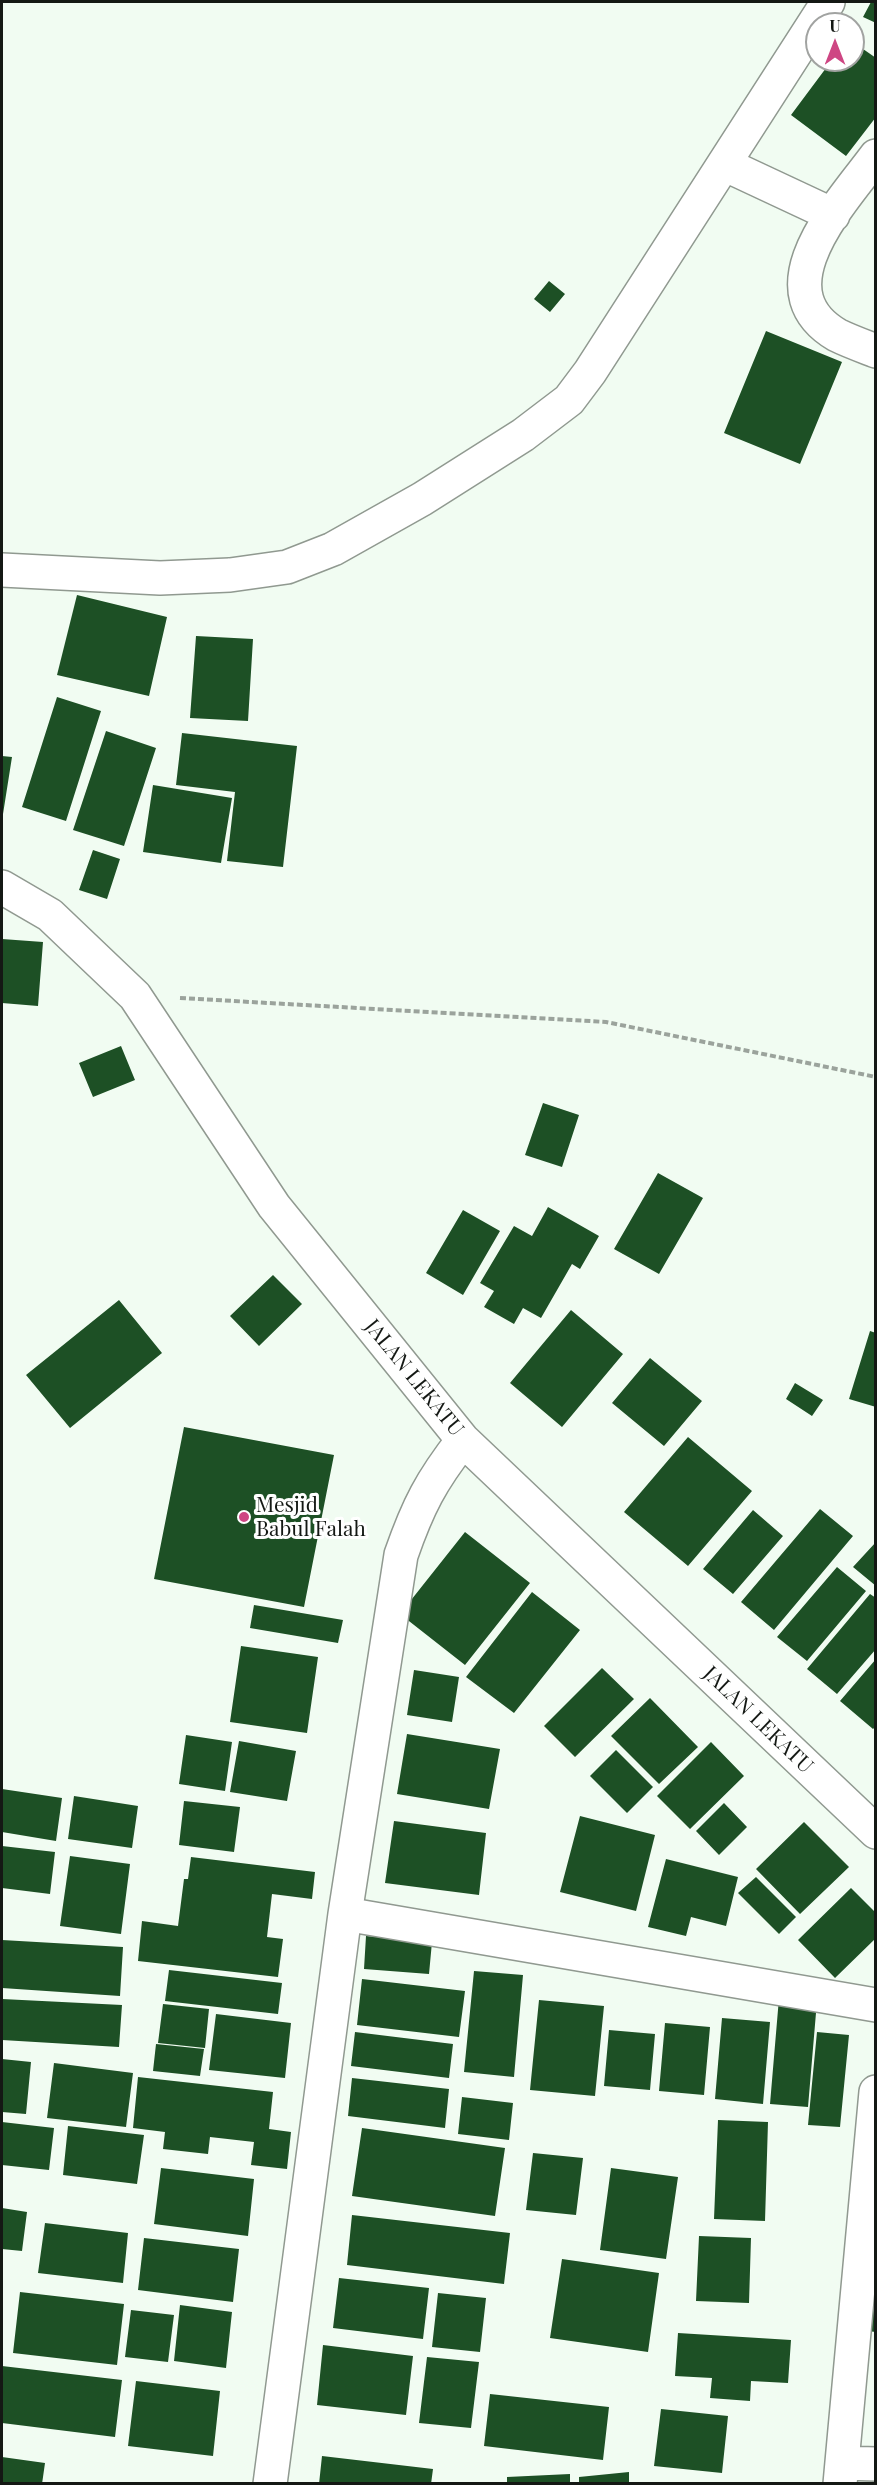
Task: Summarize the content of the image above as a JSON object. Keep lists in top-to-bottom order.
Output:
{
  "streets": {
    "street": ["JALAN LEKATU"]
  },
  "places": ["Mesjid Babul Falah"],
  "north": "top"
}
